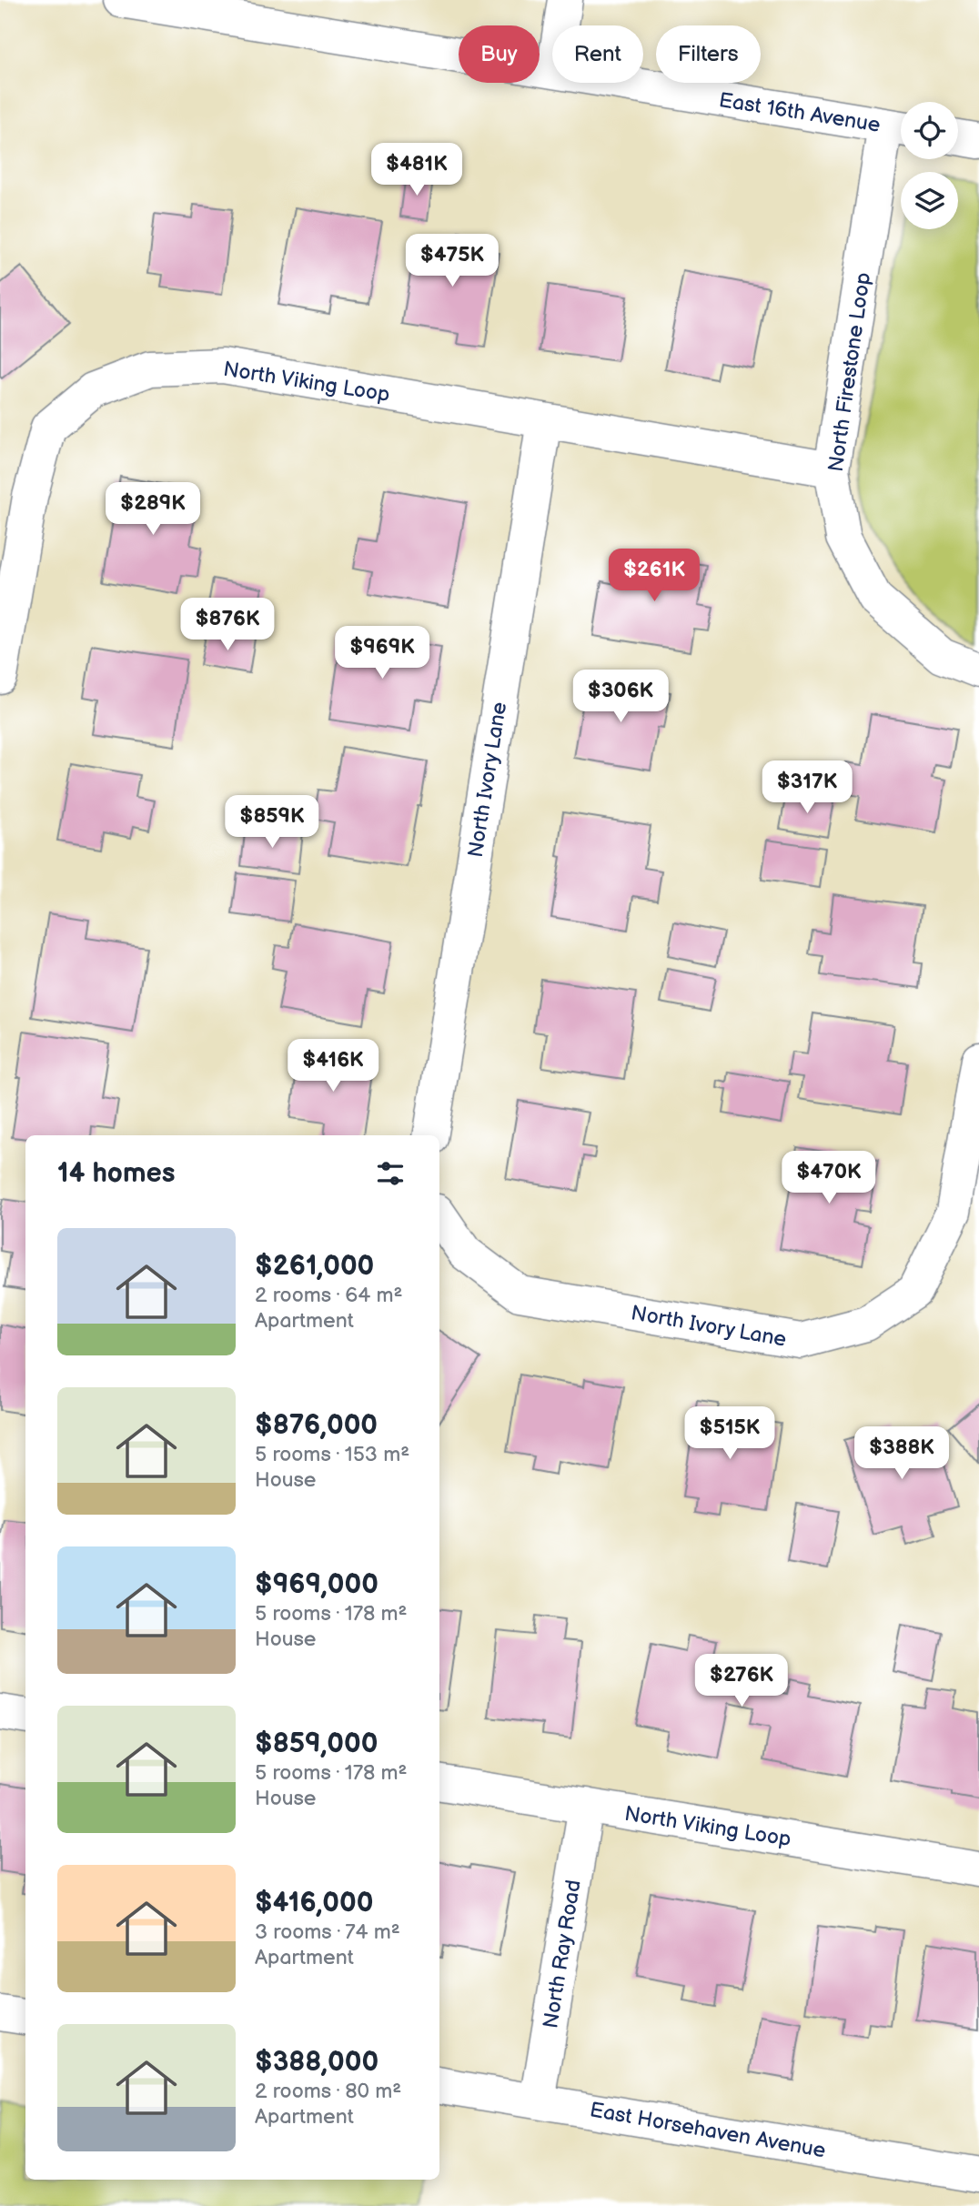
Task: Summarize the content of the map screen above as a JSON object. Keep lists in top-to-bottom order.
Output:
{
  "streets": {
    "street": [
      "East 16th Avenue",
      "North Firestone Loop",
      "North Viking Loop",
      "North Ivory Lane",
      "North Ray Road",
      "East Horsehaven Avenue"
    ]
  },
  "crossings": [
    ["East 16th Avenue", "North Firestone Loop"],
    ["North Firestone Loop", "North Viking Loop"],
    ["North Viking Loop", "North Ivory Lane"],
    ["North Viking Loop", "North Ray Road"],
    ["North Ray Road", "East Horsehaven Avenue"]
  ],
  "page": {
    "chip": ["Buy", "Rent", "Filters"],
    "price": [
      "$481K",
      "$475K",
      "$289K",
      "$261K",
      "$876K",
      "$969K",
      "$306K",
      "$317K",
      "$859K",
      "$416K",
      "$470K",
      "$515K",
      "$388K",
      "$276K"
    ],
    "heading": "14 homes",
    "list": [
      {
        "name": "$261,000",
        "note": "2 rooms · 64 m² · Apartment"
      },
      {
        "name": "$876,000",
        "note": "5 rooms · 153 m² · House"
      },
      {
        "name": "$969,000",
        "note": "5 rooms · 178 m² · House"
      },
      {
        "name": "$859,000",
        "note": "5 rooms · 178 m² · House"
      },
      {
        "name": "$416,000",
        "note": "3 rooms · 74 m² · Apartment"
      },
      {
        "name": "$388,000",
        "note": "2 rooms · 80 m² · Apartment"
      }
    ]
  }
}
